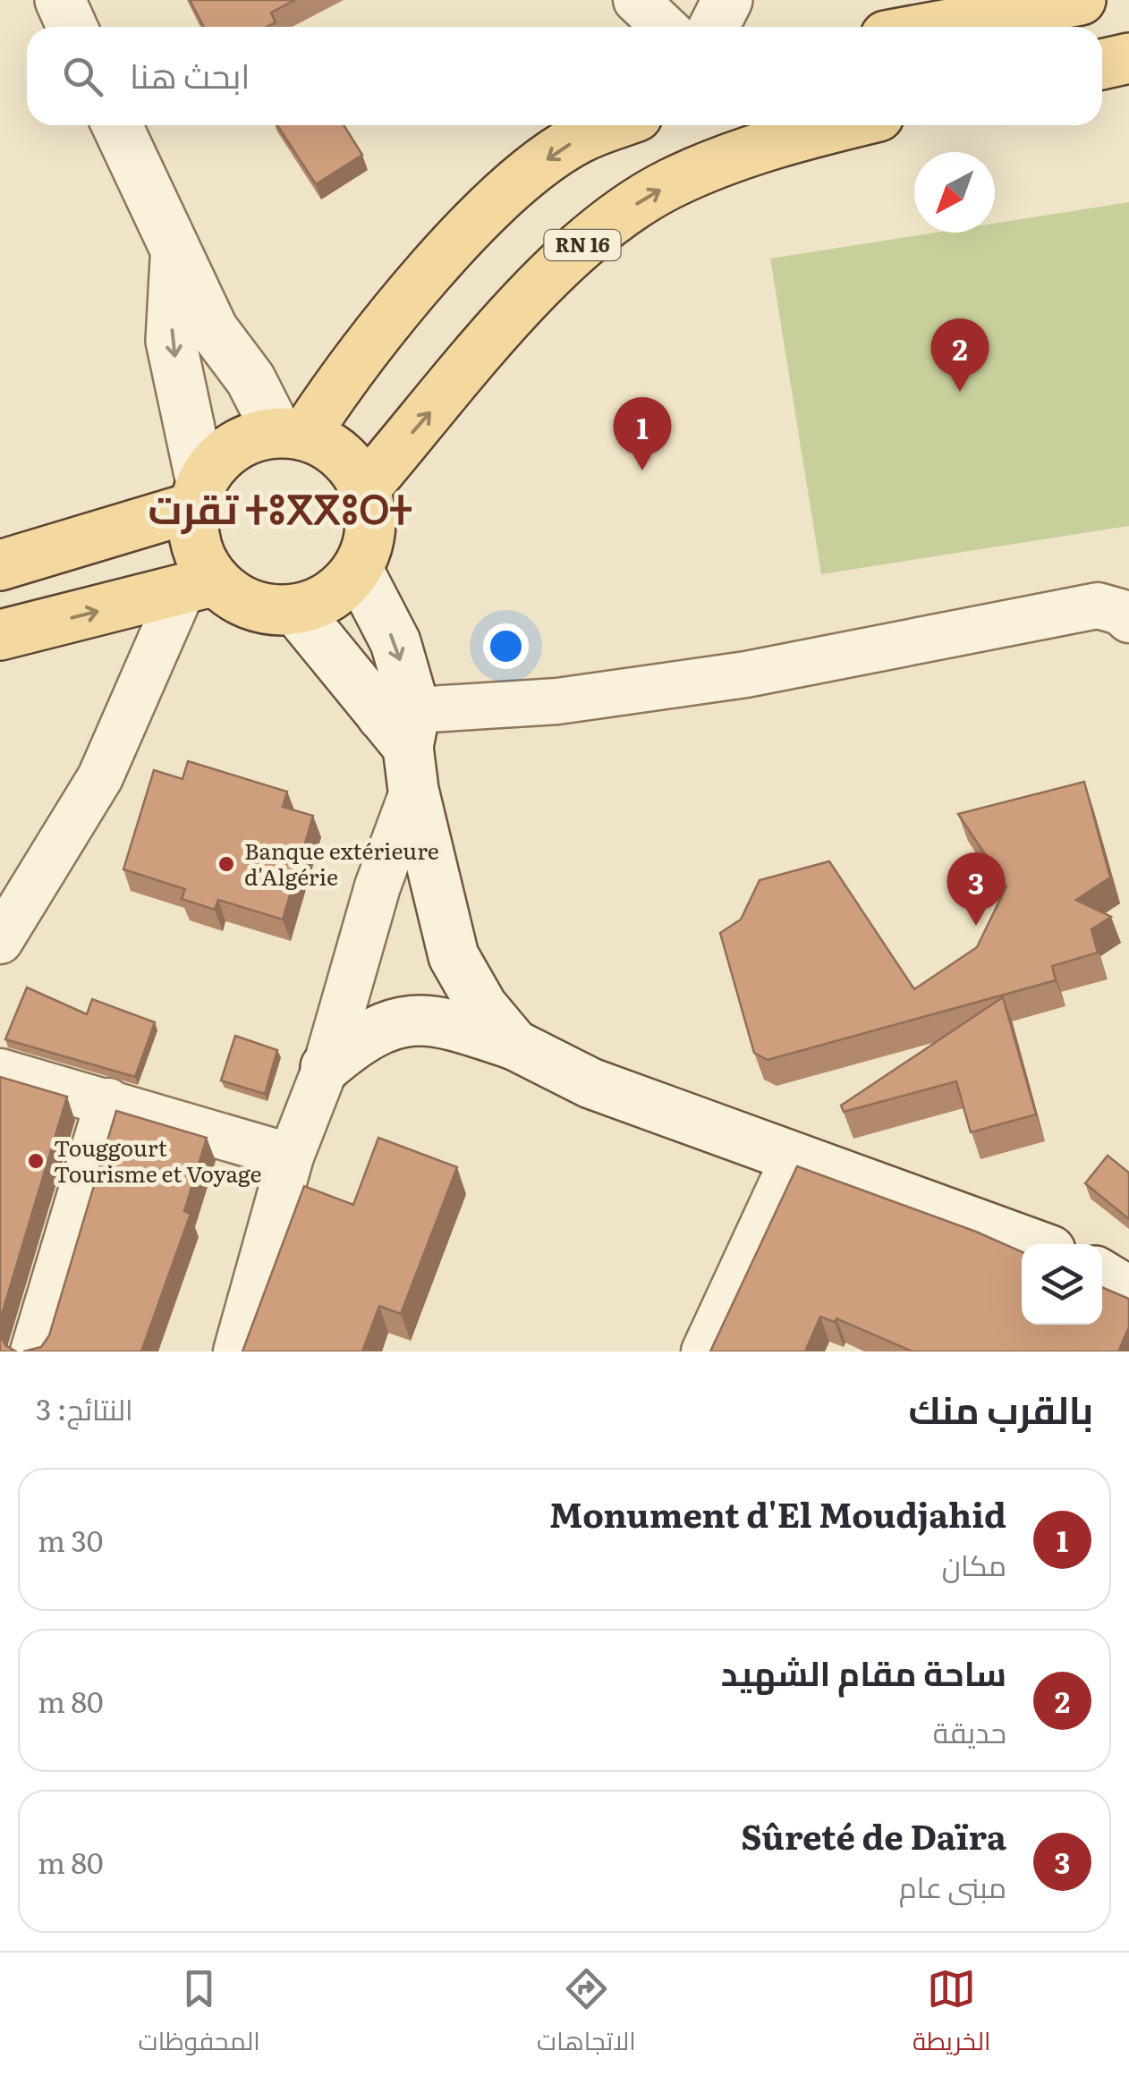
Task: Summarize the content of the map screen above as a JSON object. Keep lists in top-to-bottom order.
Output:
{
  "streets": {
    "main road": ["RN 16"]
  },
  "districts": ["تقرت ⵜⵓⴳⴳⵓⵔⵜ"],
  "places": ["Banque extérieure d'Algérie", "Touggourt Tourisme et Voyage"],
  "north": "bottom left",
  "page": {
    "search": "ابحث هنا",
    "pins": ["2", "1", "3"],
    "heading": ["بالقرب منك", "النتائج: 3"],
    "list": [
      {
        "mark": "1",
        "name": "Monument d'El Moudjahid",
        "note": "مكان",
        "value": "30 m"
      },
      {
        "mark": "2",
        "name": "ساحة مقام الشهيد",
        "note": "حديقة",
        "value": "80 m"
      },
      {
        "mark": "3",
        "name": "Sûreté de Daïra",
        "note": "مبنى عام",
        "value": "80 m"
      }
    ],
    "nav": ["الخريطة", "الاتجاهات", "المحفوظات"]
  }
}
